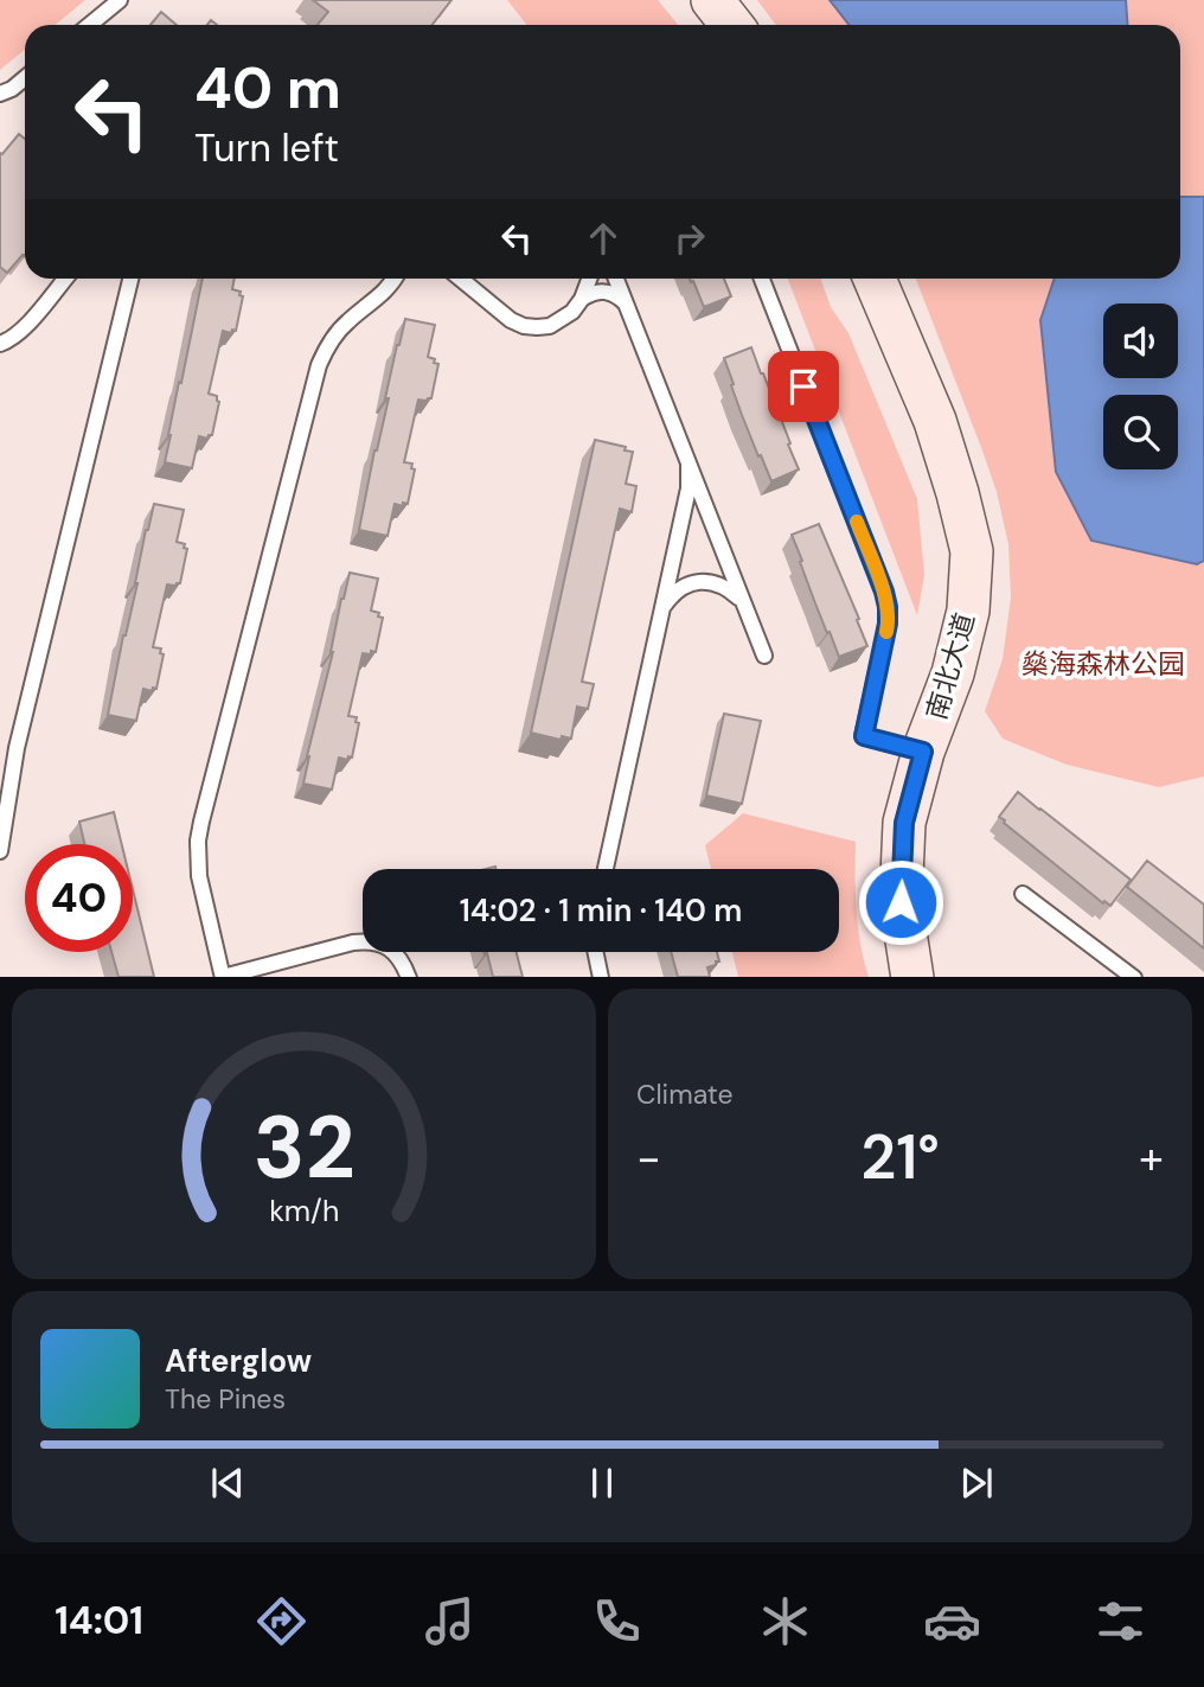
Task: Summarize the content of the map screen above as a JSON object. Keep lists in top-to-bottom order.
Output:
{
  "streets": {
    "street": ["南北大道"]
  },
  "parks": ["燊海森林公园"],
  "page": {
    "turn": ["40 m", "Turn left"],
    "limit": "40",
    "trip": "14:02 · 1 min · 140 m",
    "tile": "Climate",
    "heat": ["−", "21°", "+"],
    "song": ["Afterglow", "The Pines"],
    "tabs": "14:01",
    "gauge": ["32", "km/h"]
  }
}
